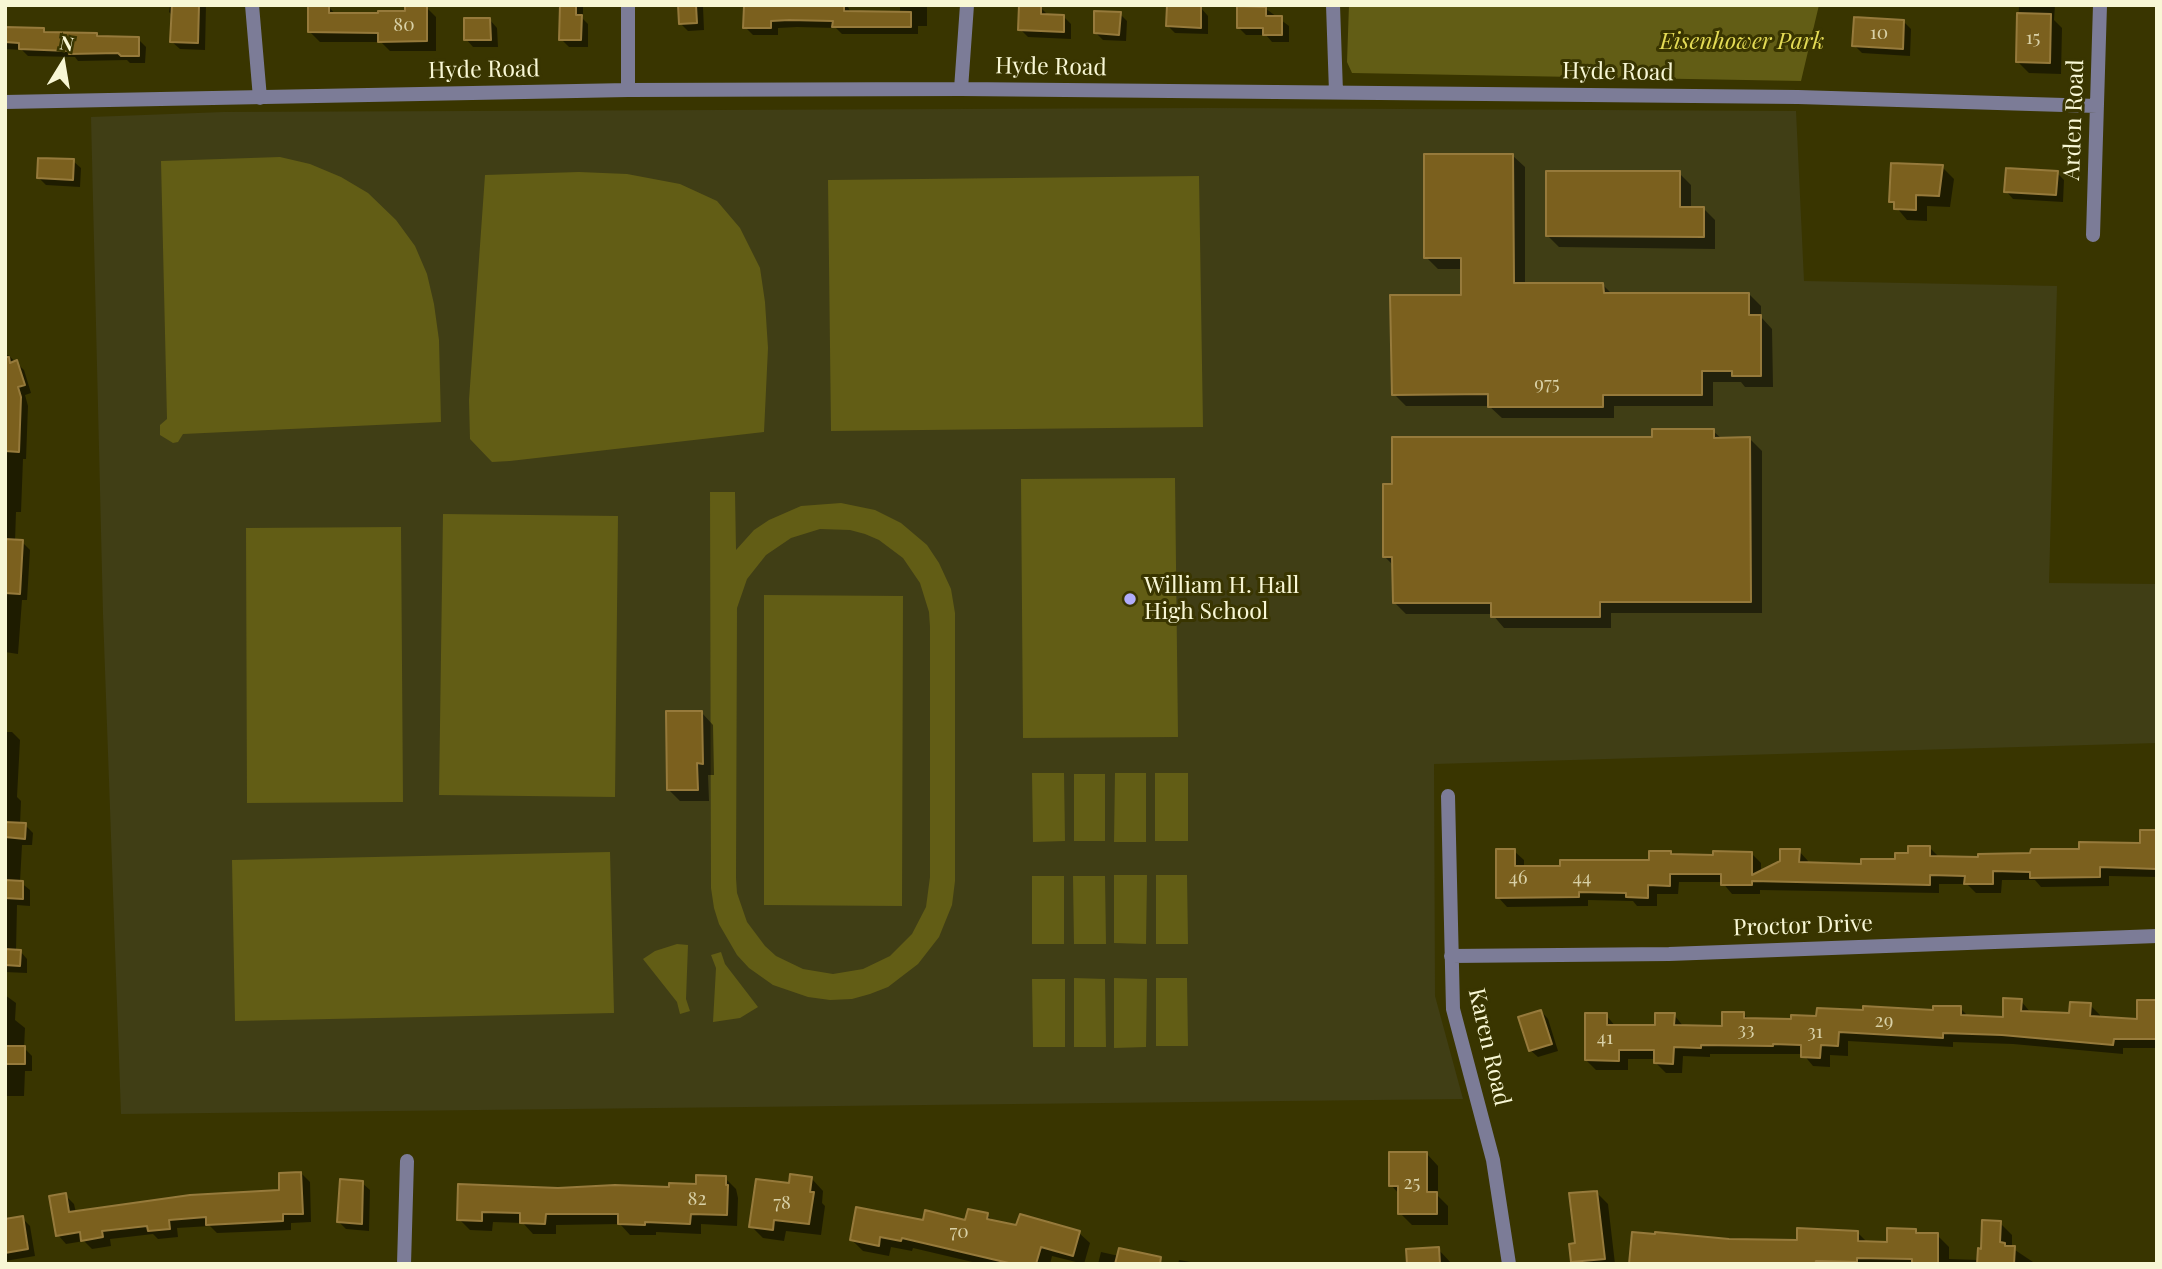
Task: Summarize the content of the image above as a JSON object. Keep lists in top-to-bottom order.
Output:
{
  "streets": {
    "street": [
      "Hyde Road",
      "Arden Road",
      "Proctor Drive",
      "Karen Road"
    ]
  },
  "crossings": [
    ["Hyde Road", "Arden Road"],
    ["Proctor Drive", "Karen Road"]
  ],
  "parks": ["Eisenhower Park"],
  "places": ["William H. Hall High School"],
  "house_numbers": [
    "80",
    "10",
    "15",
    "975",
    "46",
    "44",
    "29",
    "33",
    "31",
    "41",
    "25",
    "82",
    "78",
    "70"
  ],
  "north": "top"
}
